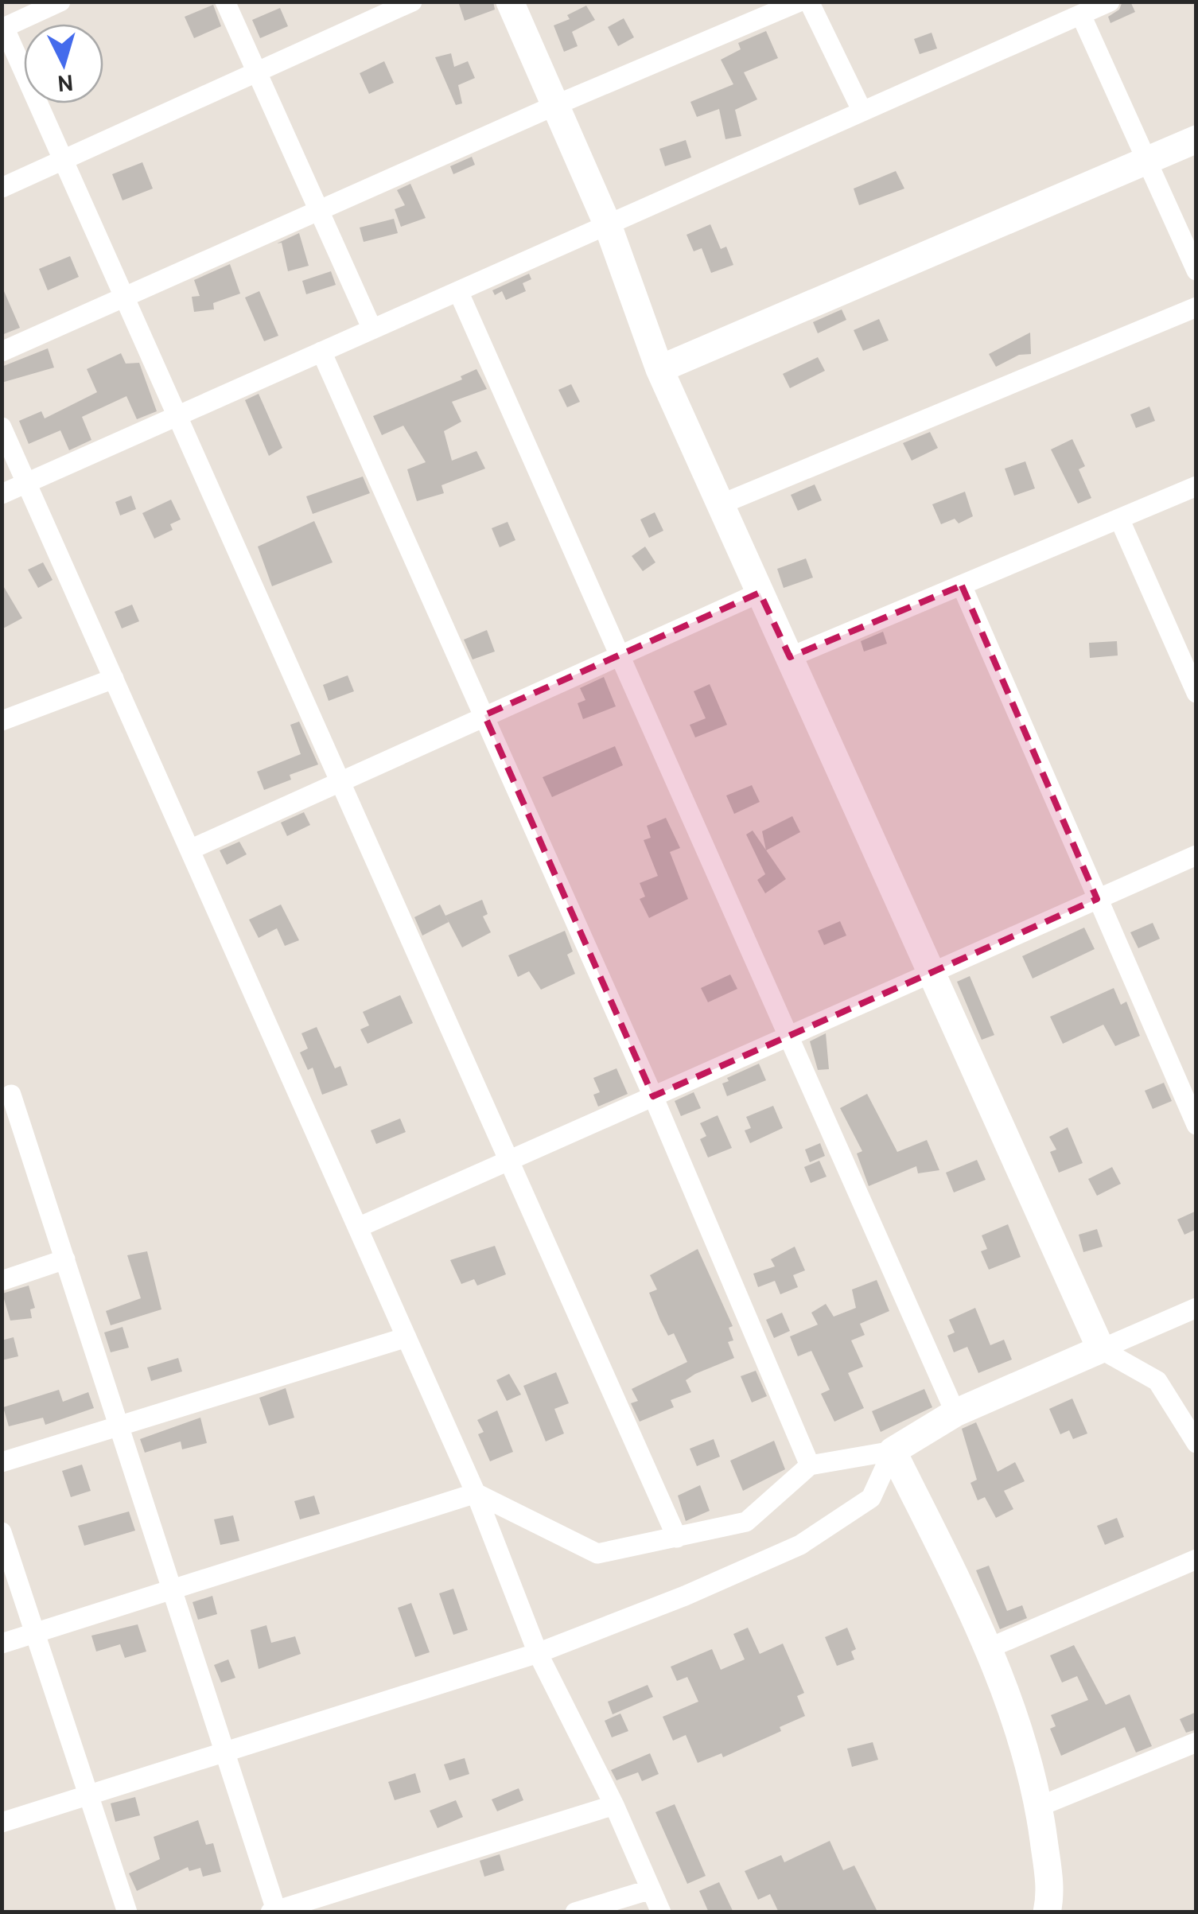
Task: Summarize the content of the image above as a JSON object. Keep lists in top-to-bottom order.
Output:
{
  "north": "bottom"
}
